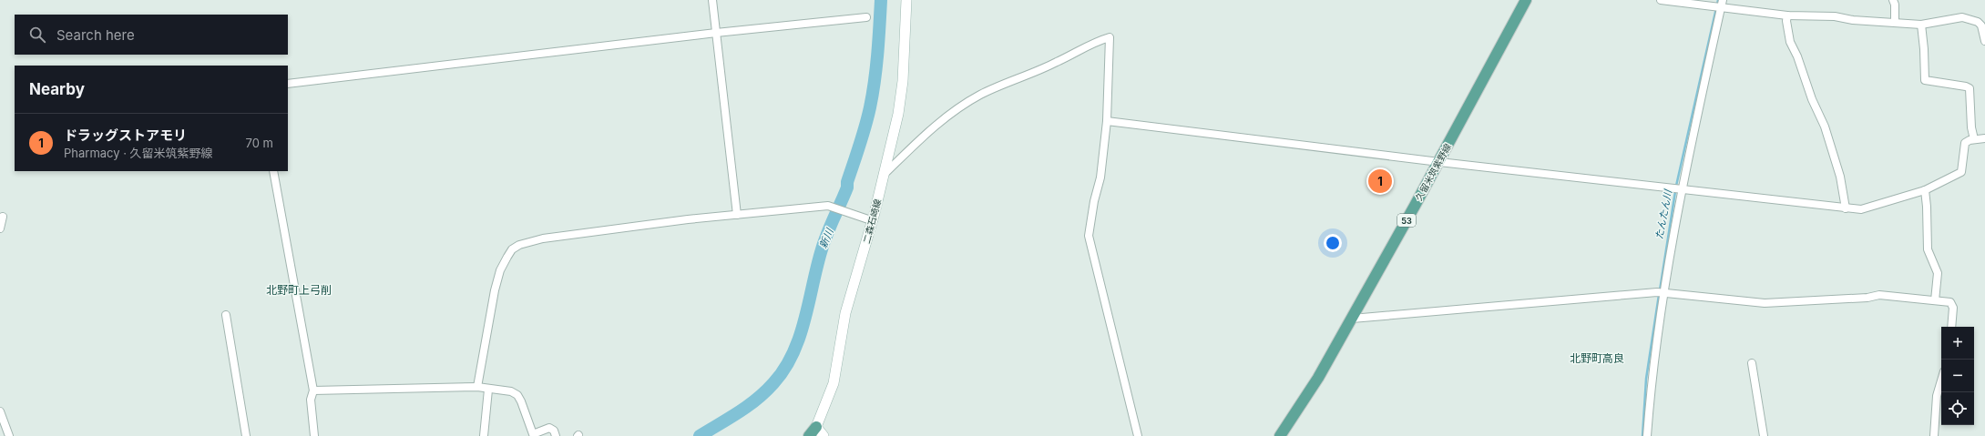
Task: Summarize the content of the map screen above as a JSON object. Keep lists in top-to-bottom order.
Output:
{
  "streets": {
    "main road": ["久留米筑紫野線", "53", "二森石崎線"]
  },
  "districts": ["北野町上弓削", "北野町高良"],
  "water": ["たんたん川", "新川"],
  "page": {
    "search": "Search here",
    "heading": "Nearby",
    "list": [
      {
        "mark": "1",
        "name": "ドラッグストアモリ",
        "note": "Pharmacy · 久留米筑紫野線",
        "value": "70 m"
      }
    ],
    "pins": "1",
    "map_buttons": ["+", "−"]
  }
}
